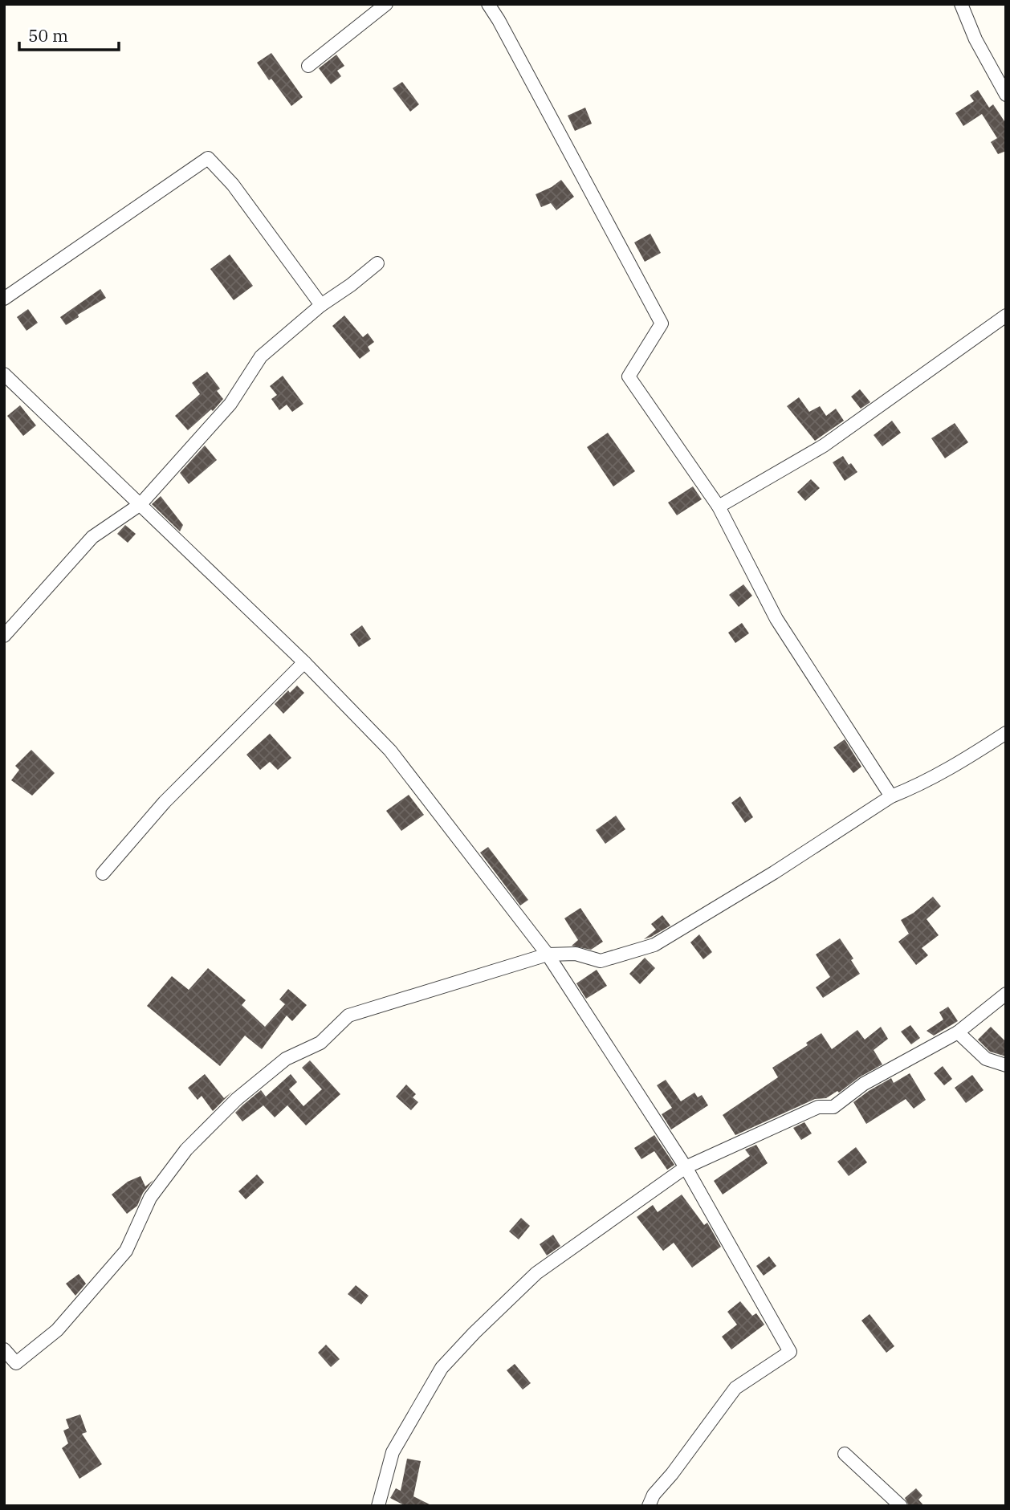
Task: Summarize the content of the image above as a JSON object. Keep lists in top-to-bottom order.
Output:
{
  "scale_bar": "50 m"
}
